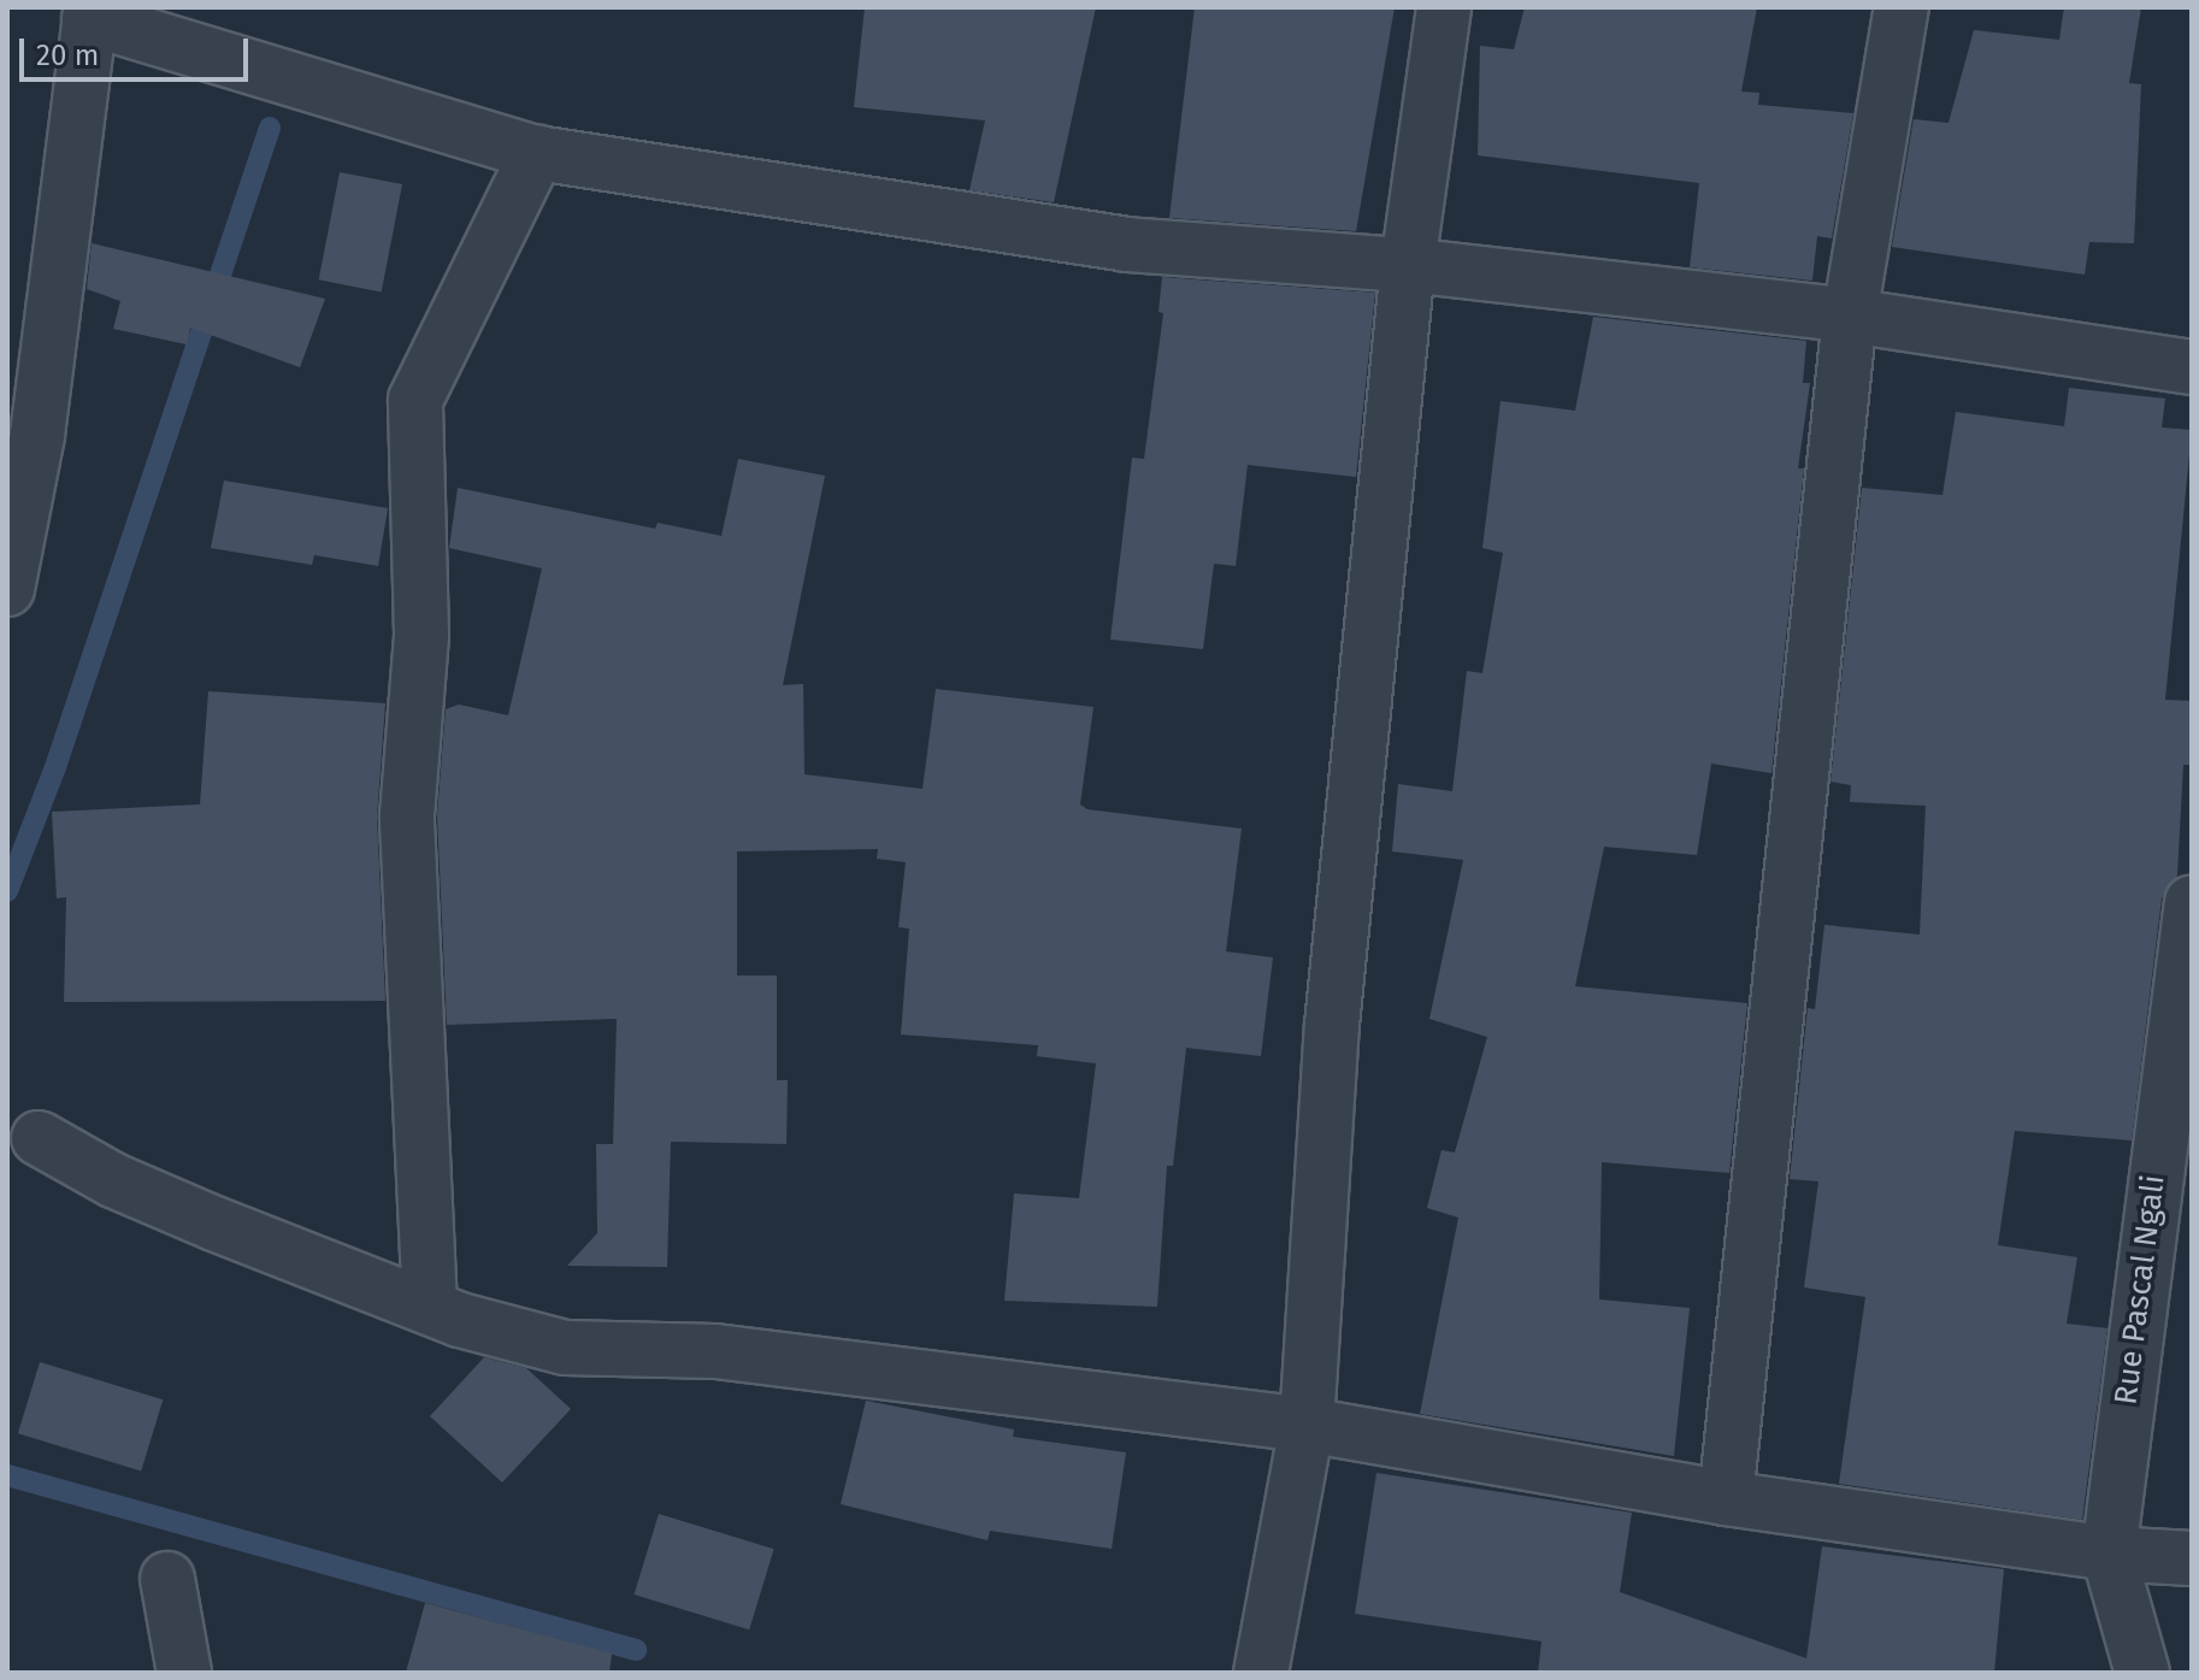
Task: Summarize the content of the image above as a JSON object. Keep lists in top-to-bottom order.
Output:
{
  "streets": {
    "street": ["Rue Pascal Ngali"]
  },
  "scale_bar": "20 m"
}
